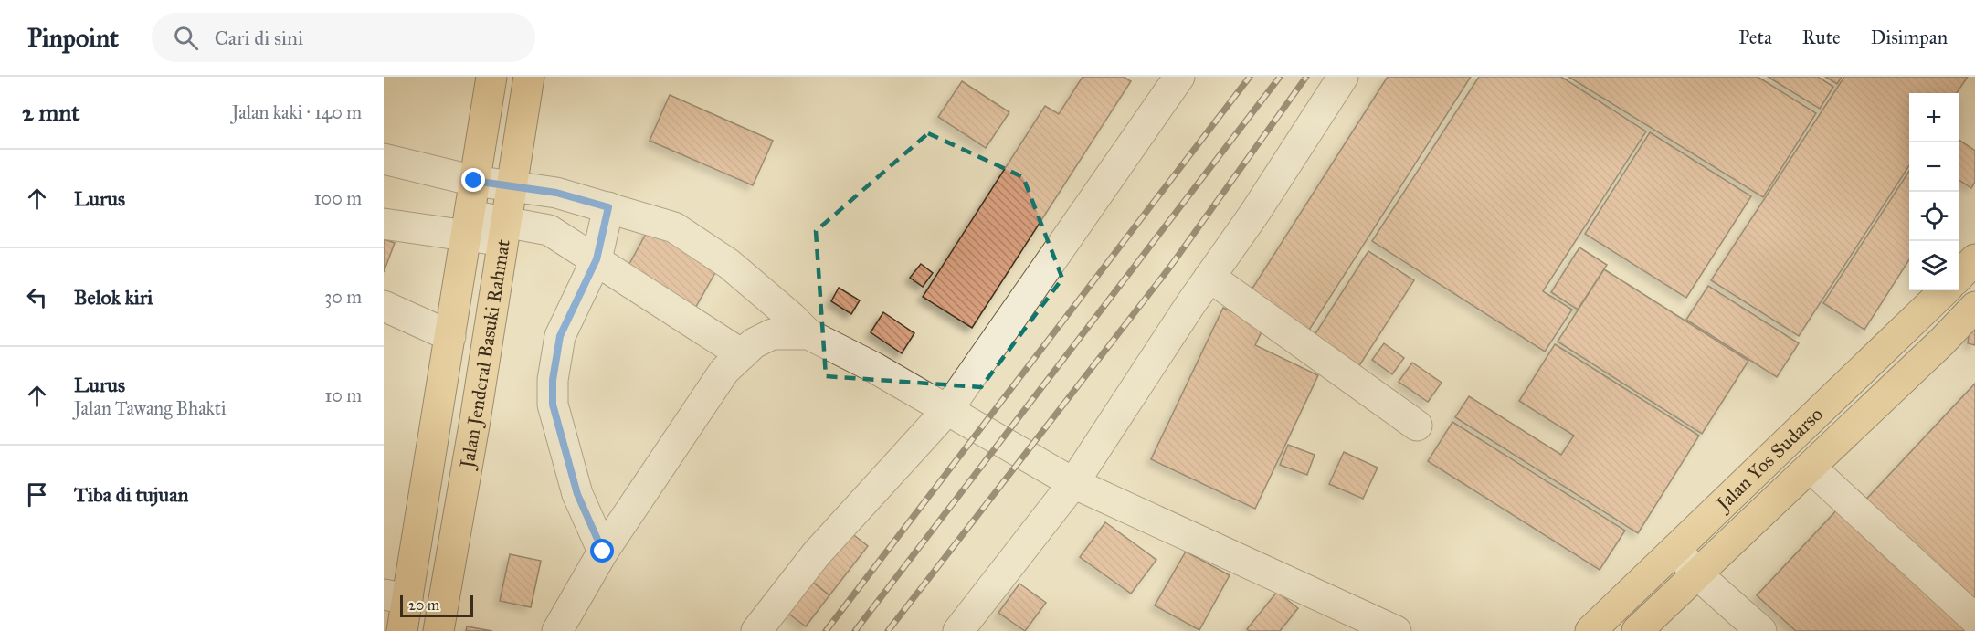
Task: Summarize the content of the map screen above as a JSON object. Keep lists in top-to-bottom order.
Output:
{
  "streets": {
    "highway": ["Jalan Jenderal Basuki Rahmat", "Jalan Yos Sudarso"]
  },
  "scale_bar": "20 m",
  "page": {
    "header": "Pinpoint",
    "search": "Cari di sini",
    "nav": ["Peta", "Rute", "Disimpan"],
    "heading": ["2 mnt", "Jalan kaki · 140 m"],
    "map_buttons": ["+", "−"],
    "list": [
      ["Lurus", "100 m"],
      ["Belok kiri", "30 m"],
      ["Lurus", "Jalan Tawang Bhakti", "10 m"],
      "Tiba di tujuan"
    ],
    "scale": "20 m"
  }
}
